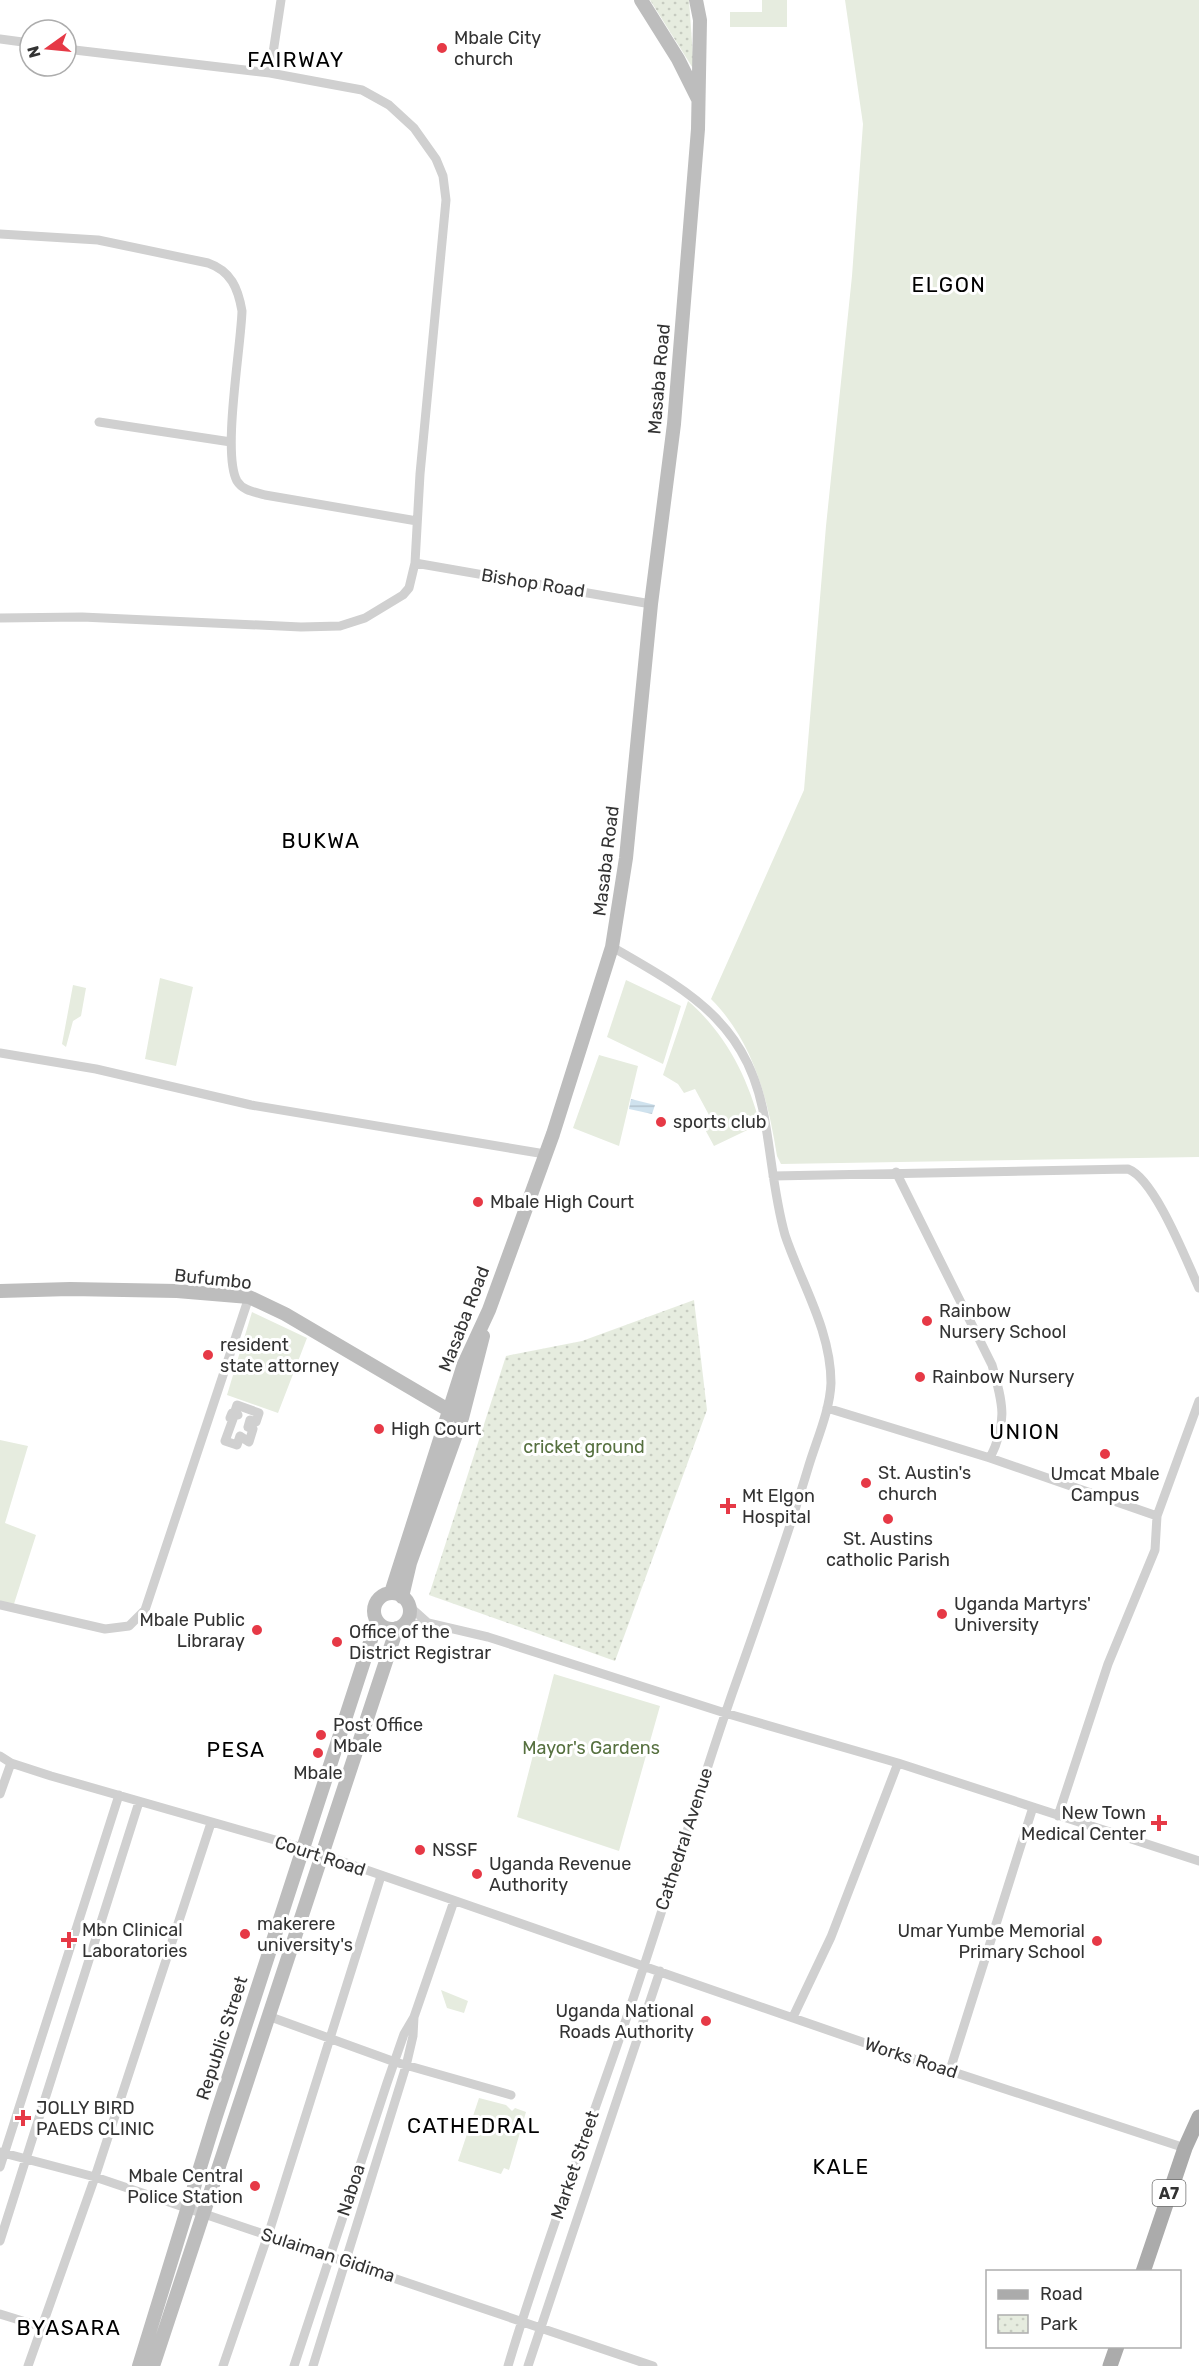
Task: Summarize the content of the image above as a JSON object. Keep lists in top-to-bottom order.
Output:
{
  "streets": {
    "main road": ["A7"],
    "street": [
      "Masaba Road",
      "Bishop Road",
      "Bufumbo",
      "Cathedral Avenue",
      "Court Road",
      "Republic Street",
      "Works Road",
      "Market Street",
      "Naboa",
      "Sulaiman Gidima"
    ]
  },
  "crossings": [
    ["Masaba Road", "Bishop Road"],
    ["Masaba Road", "Bufumbo"],
    ["Masaba Road", "Cathedral Avenue"],
    ["Masaba Road", "Republic Street"],
    ["Cathedral Avenue", "Court Road"],
    ["Cathedral Avenue", "Works Road"],
    ["Cathedral Avenue", "Market Street"],
    ["Court Road", "Republic Street"],
    ["Court Road", "Works Road"],
    ["Court Road", "Market Street"],
    ["Court Road", "Naboa"],
    ["Republic Street", "Sulaiman Gidima"],
    ["Works Road", "Market Street"],
    ["Works Road", "A7"],
    ["Market Street", "Sulaiman Gidima"],
    ["Naboa", "Sulaiman Gidima"]
  ],
  "districts": [
    "FAIRWAY",
    "ELGON",
    "BUKWA",
    "UNION",
    "PESA",
    "CATHEDRAL",
    "KALE",
    "BYASARA"
  ],
  "parks": ["cricket ground", "Mayor's Gardens"],
  "places": {
    "other": [
      "Mbale City church",
      "sports club",
      "Mbale High Court",
      "Rainbow Nursery School",
      "resident state attorney",
      "Rainbow Nursery",
      "High Court",
      "Umcat Mbale Campus",
      "St. Austin's church",
      "St. Austins catholic Parish",
      "Uganda Martyrs' University",
      "Mbale Public Libraray",
      "Office of the District Registrar",
      "Post Office Mbale",
      "Mbale",
      "NSSF",
      "Uganda Revenue Authority",
      "makerere university's",
      "Umar Yumbe Memorial Primary School",
      "Uganda National Roads Authority",
      "Mbale Central Police Station"
    ],
    "health": [
      "Mt Elgon Hospital",
      "New Town Medical Center",
      "Mbn Clinical Laboratories",
      "JOLLY BIRD PAEDS CLINIC"
    ]
  },
  "legend": ["Road", "Park"],
  "north": "left"
}
